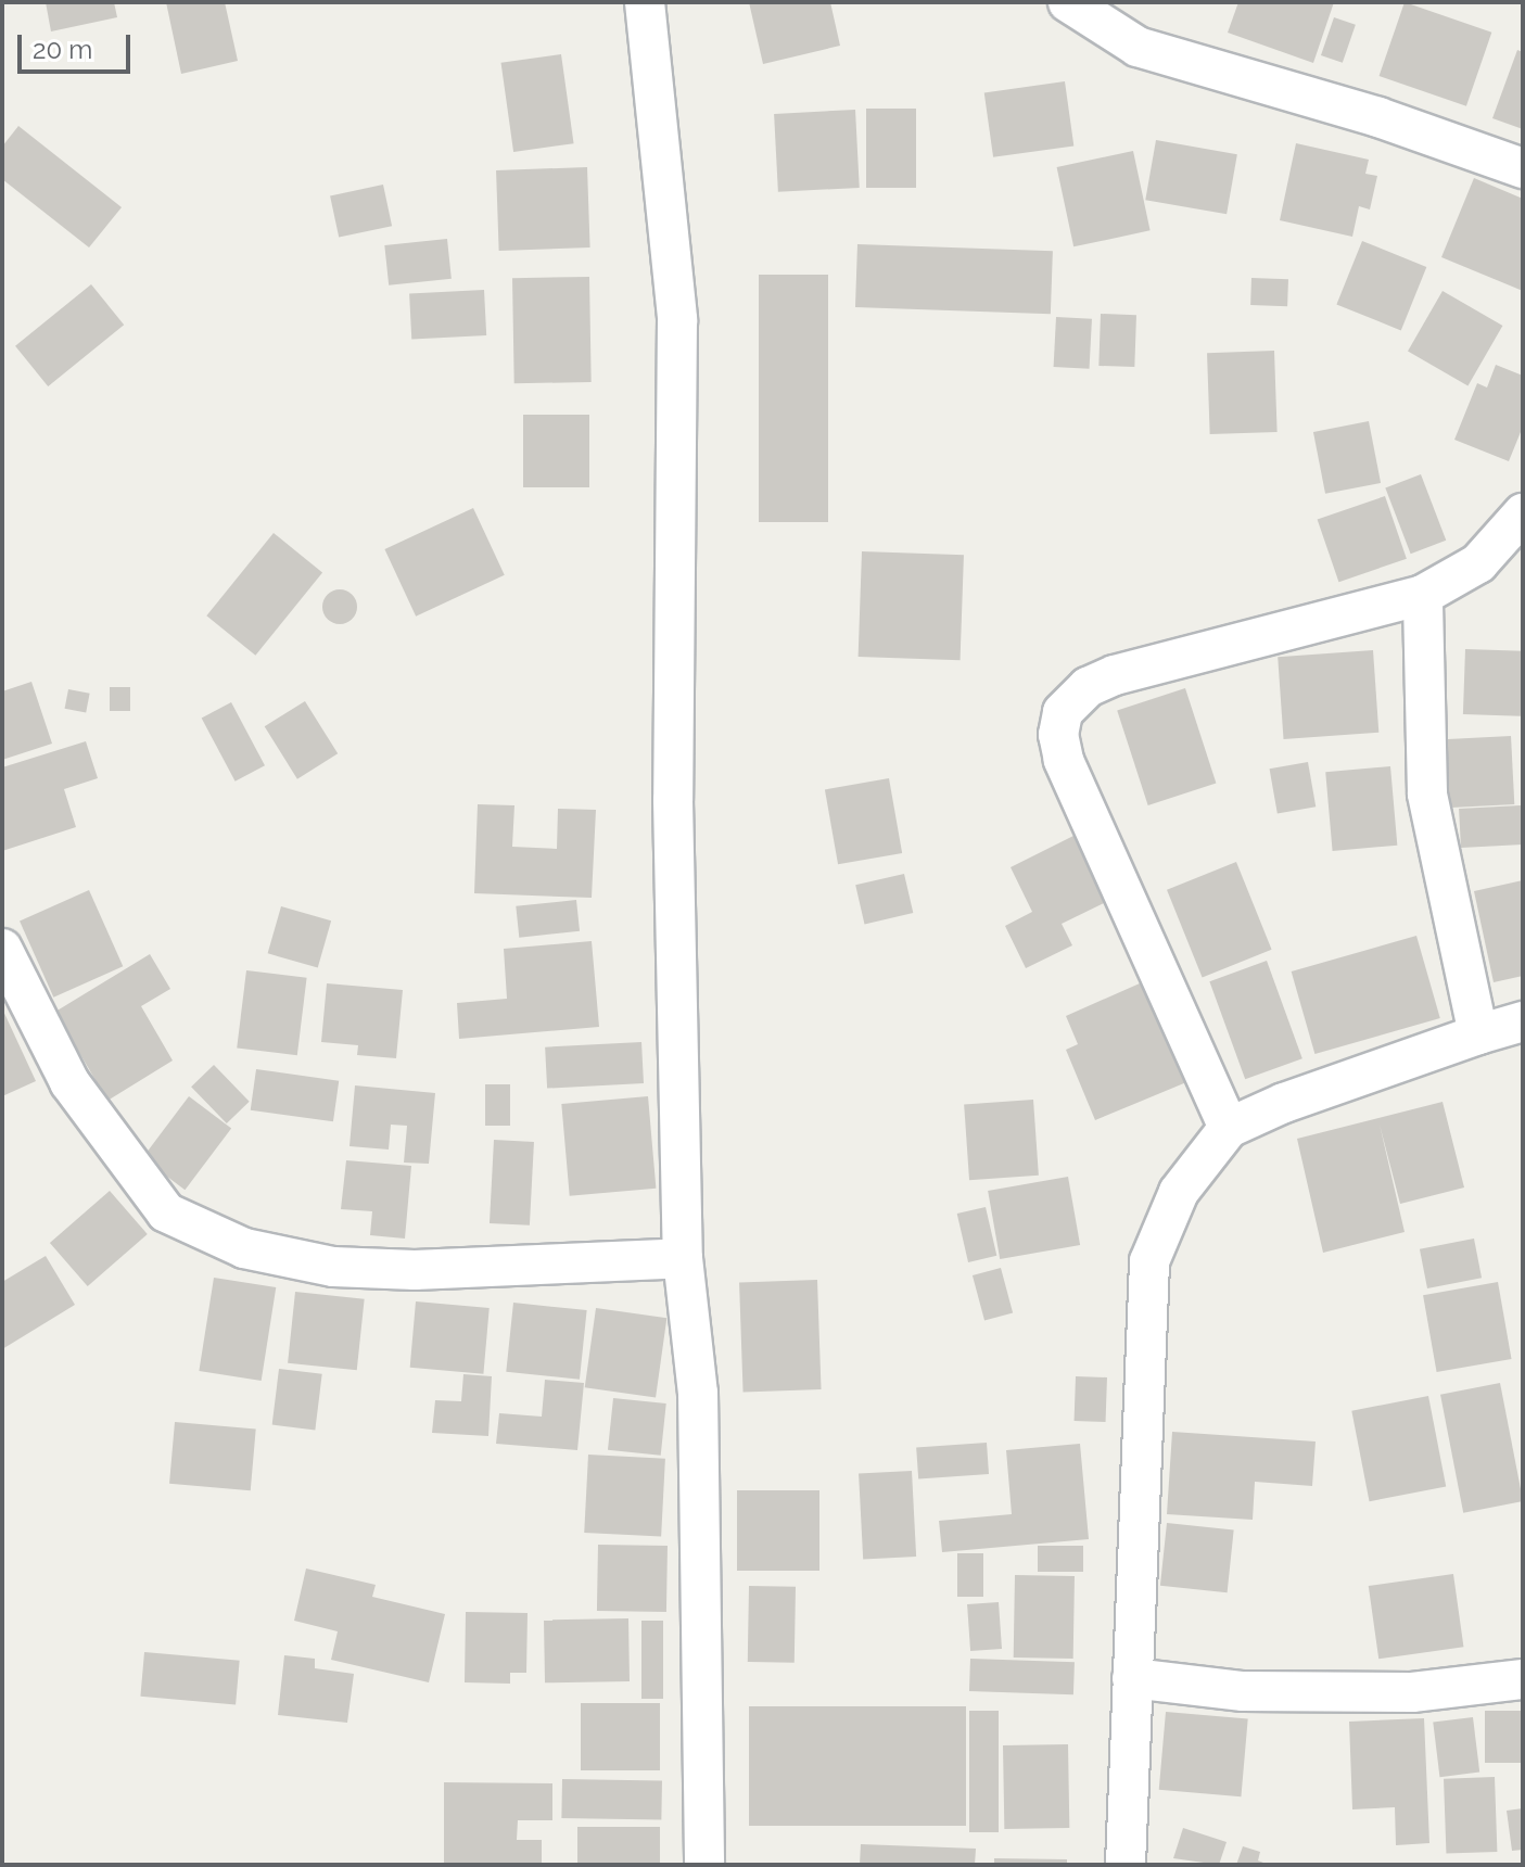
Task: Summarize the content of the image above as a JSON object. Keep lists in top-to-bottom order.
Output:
{
  "scale_bar": "20 m"
}
